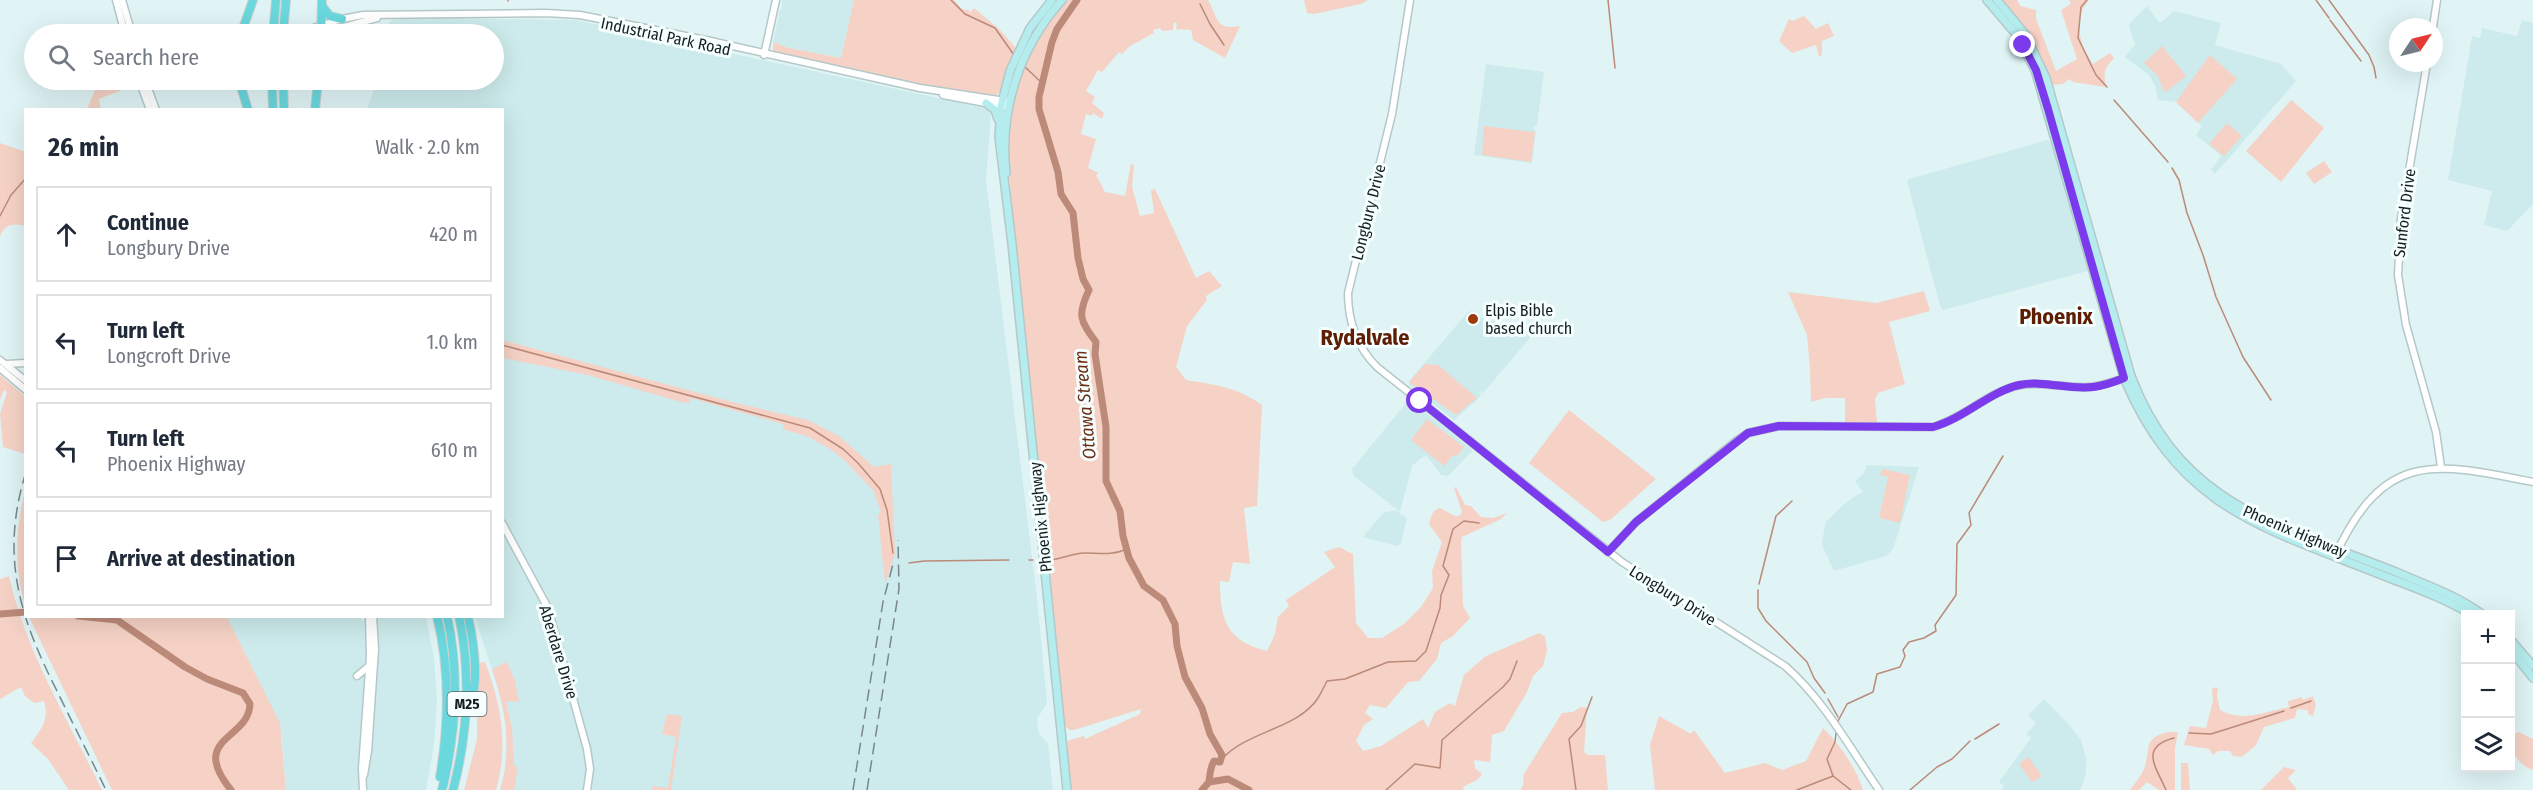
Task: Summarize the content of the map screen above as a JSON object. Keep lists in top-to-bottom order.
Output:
{
  "streets": {
    "main road": ["Phoenix Highway", "M25"],
    "street": [
      "Industrial Park Road",
      "Longbury Drive",
      "Sunford Drive",
      "Aberdare Drive"
    ]
  },
  "crossings": [
    ["Industrial Park Road", "Phoenix Highway"]
  ],
  "districts": ["Phoenix", "Rydalvale"],
  "water": ["Ottawa Stream"],
  "places": ["Elpis Bible based church"],
  "north": "top right",
  "page": {
    "search": "Search here",
    "heading": ["26 min", "Walk · 2.0 km"],
    "list": [
      ["Continue", "Longbury Drive", "420 m"],
      ["Turn left", "Longcroft Drive", "1.0 km"],
      ["Turn left", "Phoenix Highway", "610 m"],
      "Arrive at destination"
    ],
    "map_buttons": ["+", "−"]
  }
}
